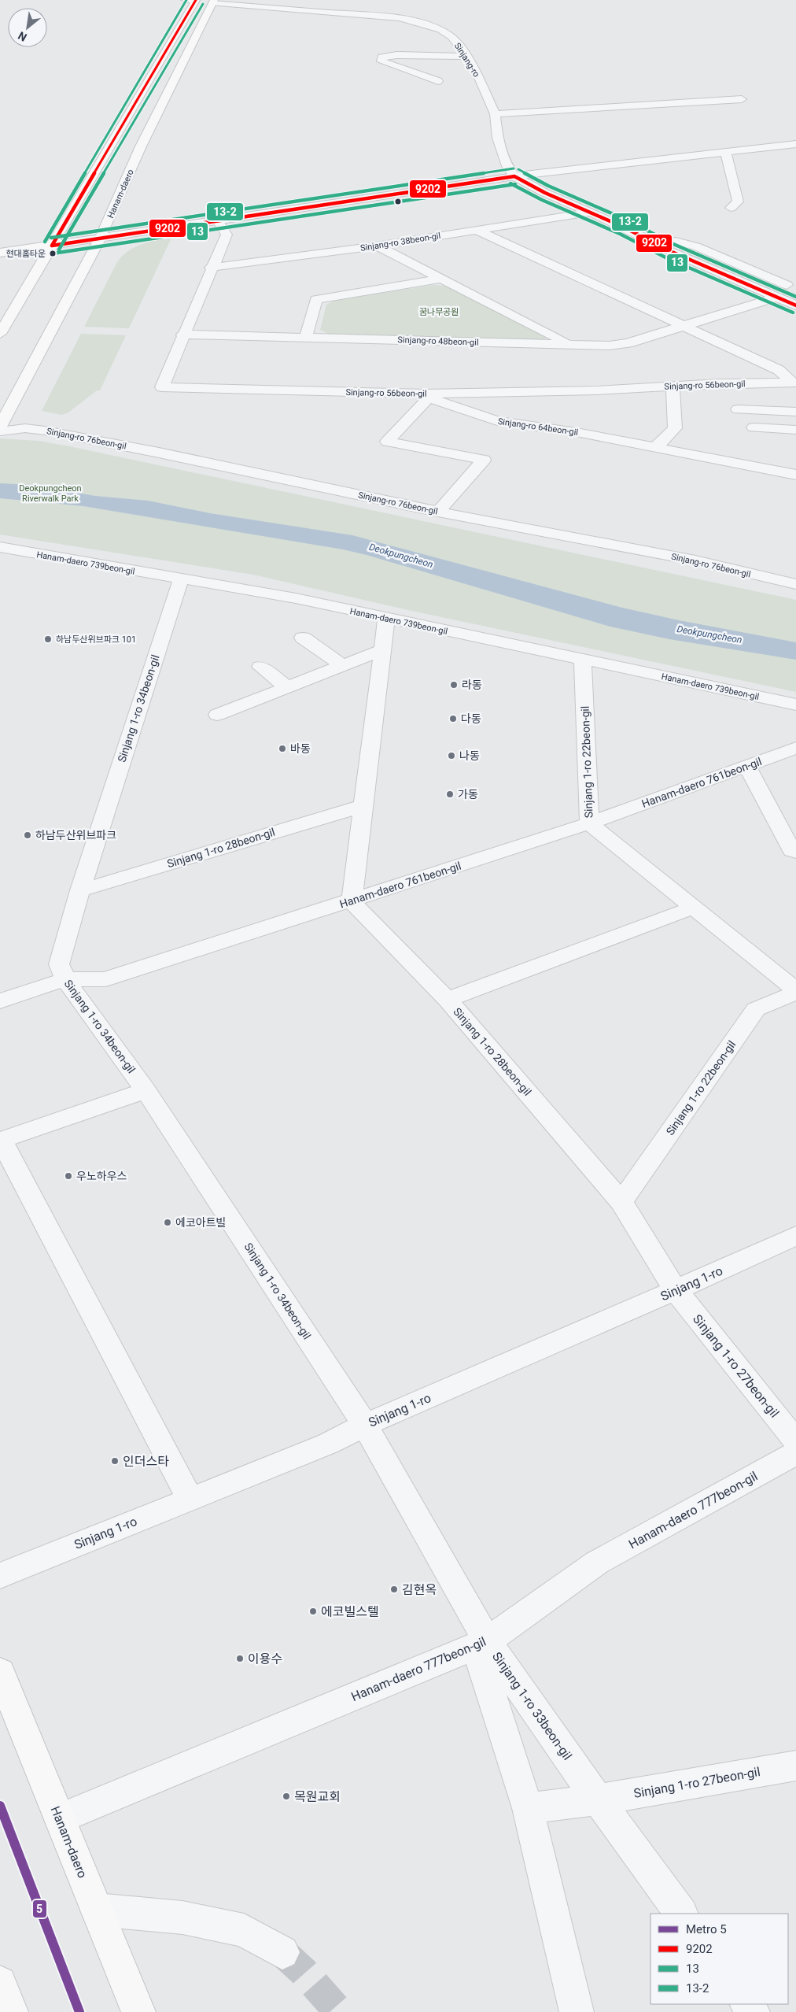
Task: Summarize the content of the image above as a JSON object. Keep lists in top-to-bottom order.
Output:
{
  "streets": {
    "main road": ["Hanam-daero"],
    "street": [
      "Sinjang-ro",
      "Sinjang-ro 38beon-gil",
      "Sinjang-ro 48beon-gil",
      "Sinjang-ro 56beon-gil",
      "Sinjang-ro 64beon-gil",
      "Sinjang-ro 76beon-gil",
      "Hanam-daero 739beon-gil",
      "Sinjang 1-ro 34beon-gil",
      "Sinjang 1-ro 22beon-gil",
      "Hanam-daero 761beon-gil",
      "Sinjang 1-ro 28beon-gil",
      "Sinjang 1-ro",
      "Sinjang 1-ro 27beon-gil",
      "Hanam-daero 777beon-gil",
      "Sinjang 1-ro 33beon-gil"
    ]
  },
  "crossings": [
    ["Sinjang-ro", "Hanam-daero"],
    ["Hanam-daero", "Hanam-daero 777beon-gil"],
    ["Sinjang-ro 38beon-gil", "Sinjang-ro 48beon-gil"],
    ["Sinjang-ro 38beon-gil", "Sinjang-ro 56beon-gil"],
    ["Sinjang-ro 48beon-gil", "Sinjang-ro 56beon-gil"],
    ["Sinjang-ro 56beon-gil", "Sinjang-ro 64beon-gil"],
    ["Hanam-daero 739beon-gil", "Sinjang 1-ro 34beon-gil"],
    ["Hanam-daero 739beon-gil", "Sinjang 1-ro 22beon-gil"],
    ["Sinjang 1-ro 34beon-gil", "Hanam-daero 761beon-gil"],
    ["Sinjang 1-ro 34beon-gil", "Sinjang 1-ro 28beon-gil"],
    ["Sinjang 1-ro 34beon-gil", "Sinjang 1-ro"],
    ["Sinjang 1-ro 34beon-gil", "Sinjang 1-ro 33beon-gil"],
    ["Sinjang 1-ro 22beon-gil", "Hanam-daero 761beon-gil"],
    ["Sinjang 1-ro 22beon-gil", "Sinjang 1-ro 28beon-gil"],
    ["Hanam-daero 761beon-gil", "Sinjang 1-ro 28beon-gil"],
    ["Sinjang 1-ro 28beon-gil", "Sinjang 1-ro"],
    ["Sinjang 1-ro 28beon-gil", "Sinjang 1-ro 27beon-gil"],
    ["Sinjang 1-ro", "Sinjang 1-ro 27beon-gil"],
    ["Sinjang 1-ro", "Sinjang 1-ro 33beon-gil"],
    ["Sinjang 1-ro 27beon-gil", "Sinjang 1-ro 33beon-gil"],
    ["Hanam-daero 777beon-gil", "Sinjang 1-ro 33beon-gil"]
  ],
  "water": ["Deokpungcheon"],
  "parks": ["꿈나무공원", "Deokpungcheon Riverwalk Park"],
  "places": [
    "현대홈타운",
    "하남두산위브파크 101",
    "라동",
    "다동",
    "바동",
    "나동",
    "가동",
    "하남두산위브파크",
    "우노하우스",
    "에코아트빌",
    "인더스타",
    "김현옥",
    "에코빌스텔",
    "이용수",
    "목원교회"
  ],
  "lines": [
    "transit line 9202",
    "transit line 13-2",
    "transit line 13",
    "metro line 5"
  ],
  "legend": [
    "Metro 5",
    "9202",
    "13",
    "13-2"
  ],
  "north": "bottom left"
}
